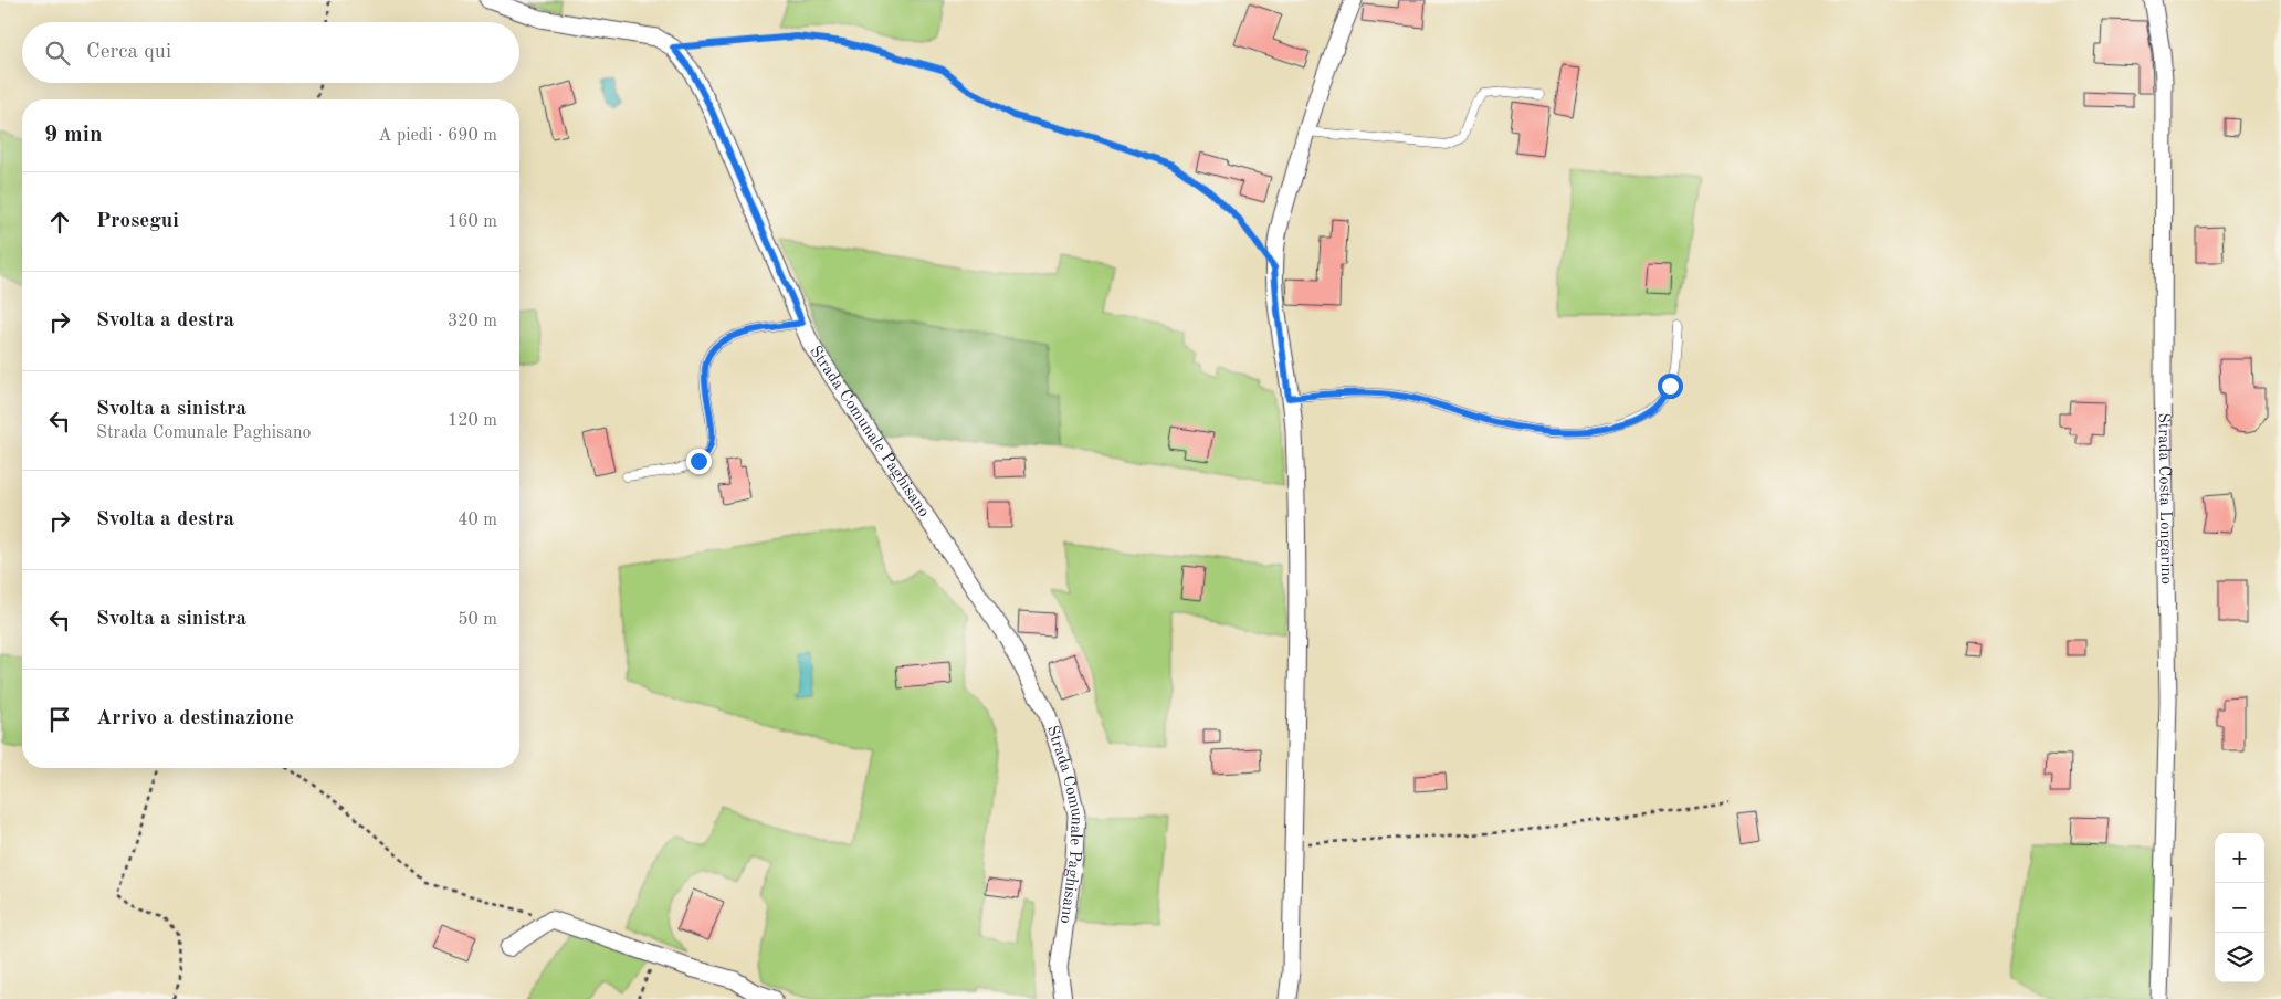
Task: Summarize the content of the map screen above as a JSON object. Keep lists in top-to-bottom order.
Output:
{
  "streets": {
    "street": ["Strada Comunale Paghisano", "Strada Costa Longarino"]
  },
  "page": {
    "search": "Cerca qui",
    "heading": ["9 min", "A piedi · 690 m"],
    "list": [
      ["Prosegui", "160 m"],
      ["Svolta a destra", "320 m"],
      ["Svolta a sinistra", "Strada Comunale Paghisano", "120 m"],
      ["Svolta a destra", "40 m"],
      ["Svolta a sinistra", "50 m"],
      "Arrivo a destinazione"
    ],
    "map_buttons": ["+", "−"]
  }
}
